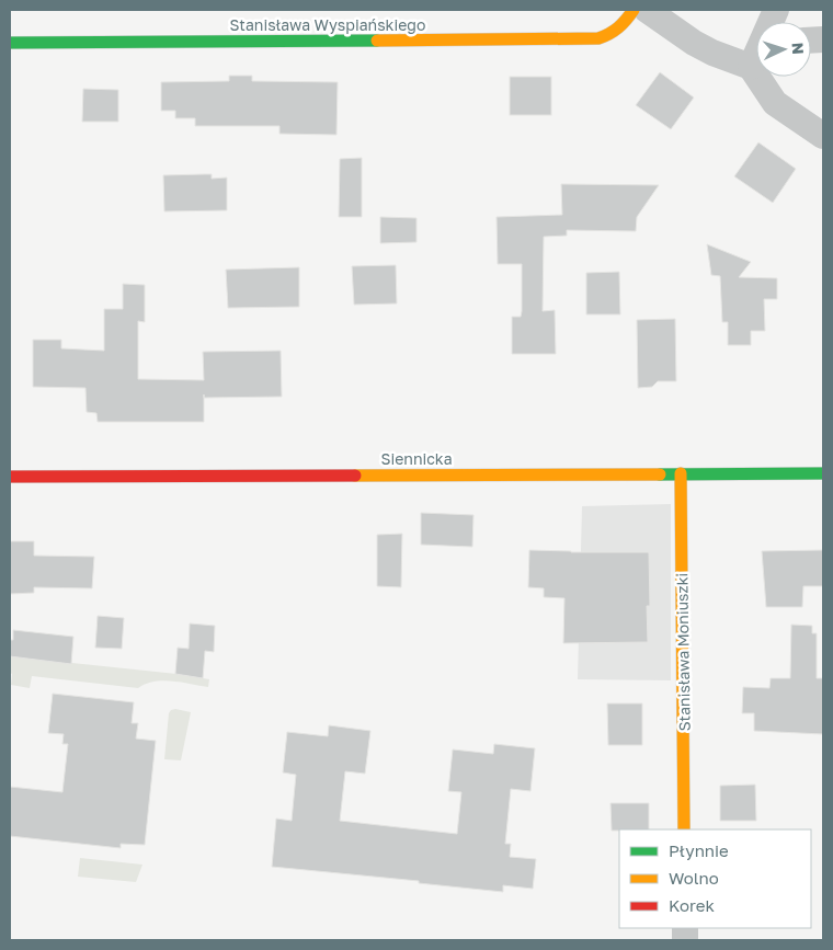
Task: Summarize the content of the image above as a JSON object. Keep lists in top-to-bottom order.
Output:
{
  "streets": {
    "street": ["Stanisława Wyspiańskiego", "Siennicka", "Stanisława Moniuszki"]
  },
  "crossings": [
    ["Siennicka", "Stanisława Moniuszki"]
  ],
  "legend": ["Płynnie", "Wolno", "Korek"],
  "north": "right"
}
